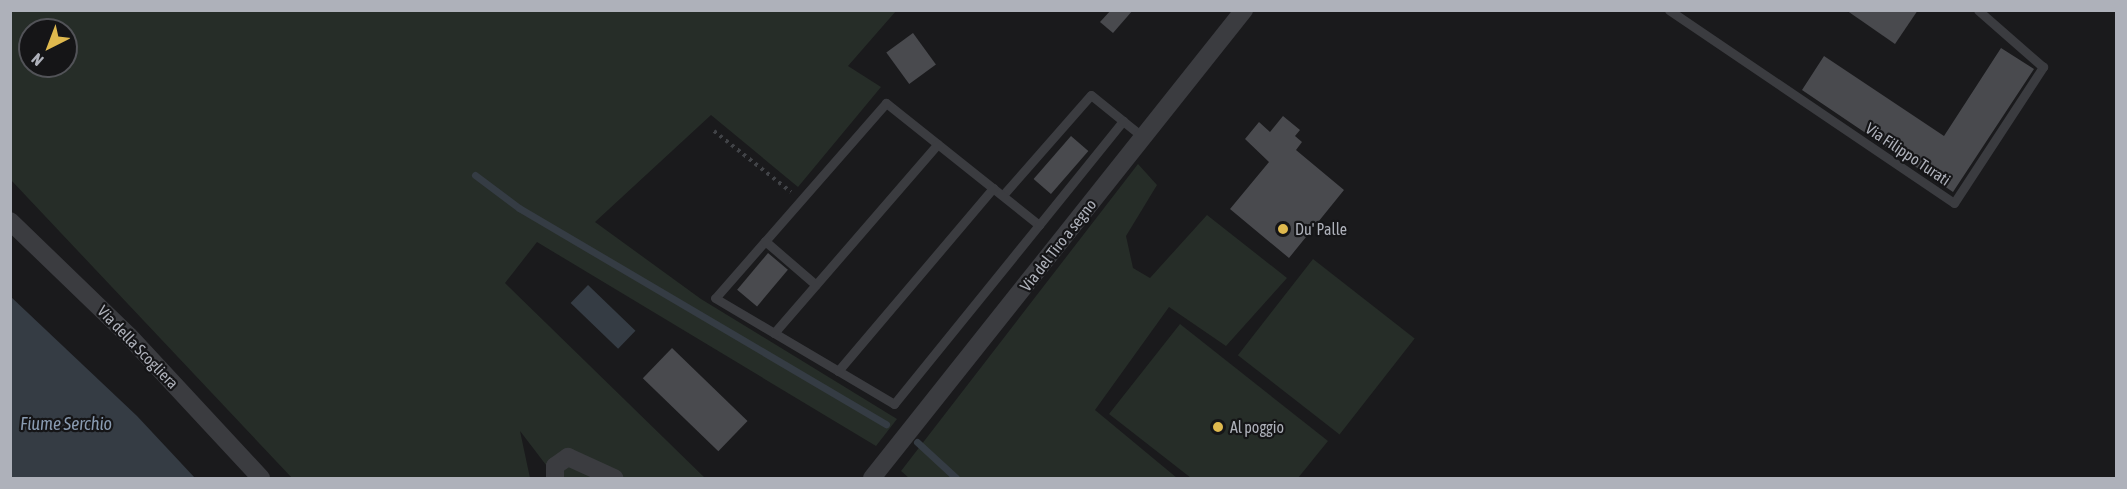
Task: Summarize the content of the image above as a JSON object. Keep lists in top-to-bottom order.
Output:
{
  "streets": {
    "street": ["Via del Tiro a segno", "Via della Scogliera"],
    "lane": ["Via Filippo Turati"]
  },
  "water": ["Fiume Serchio"],
  "places": ["Du' Palle", "Al poggio"],
  "north": "bottom left"
}
